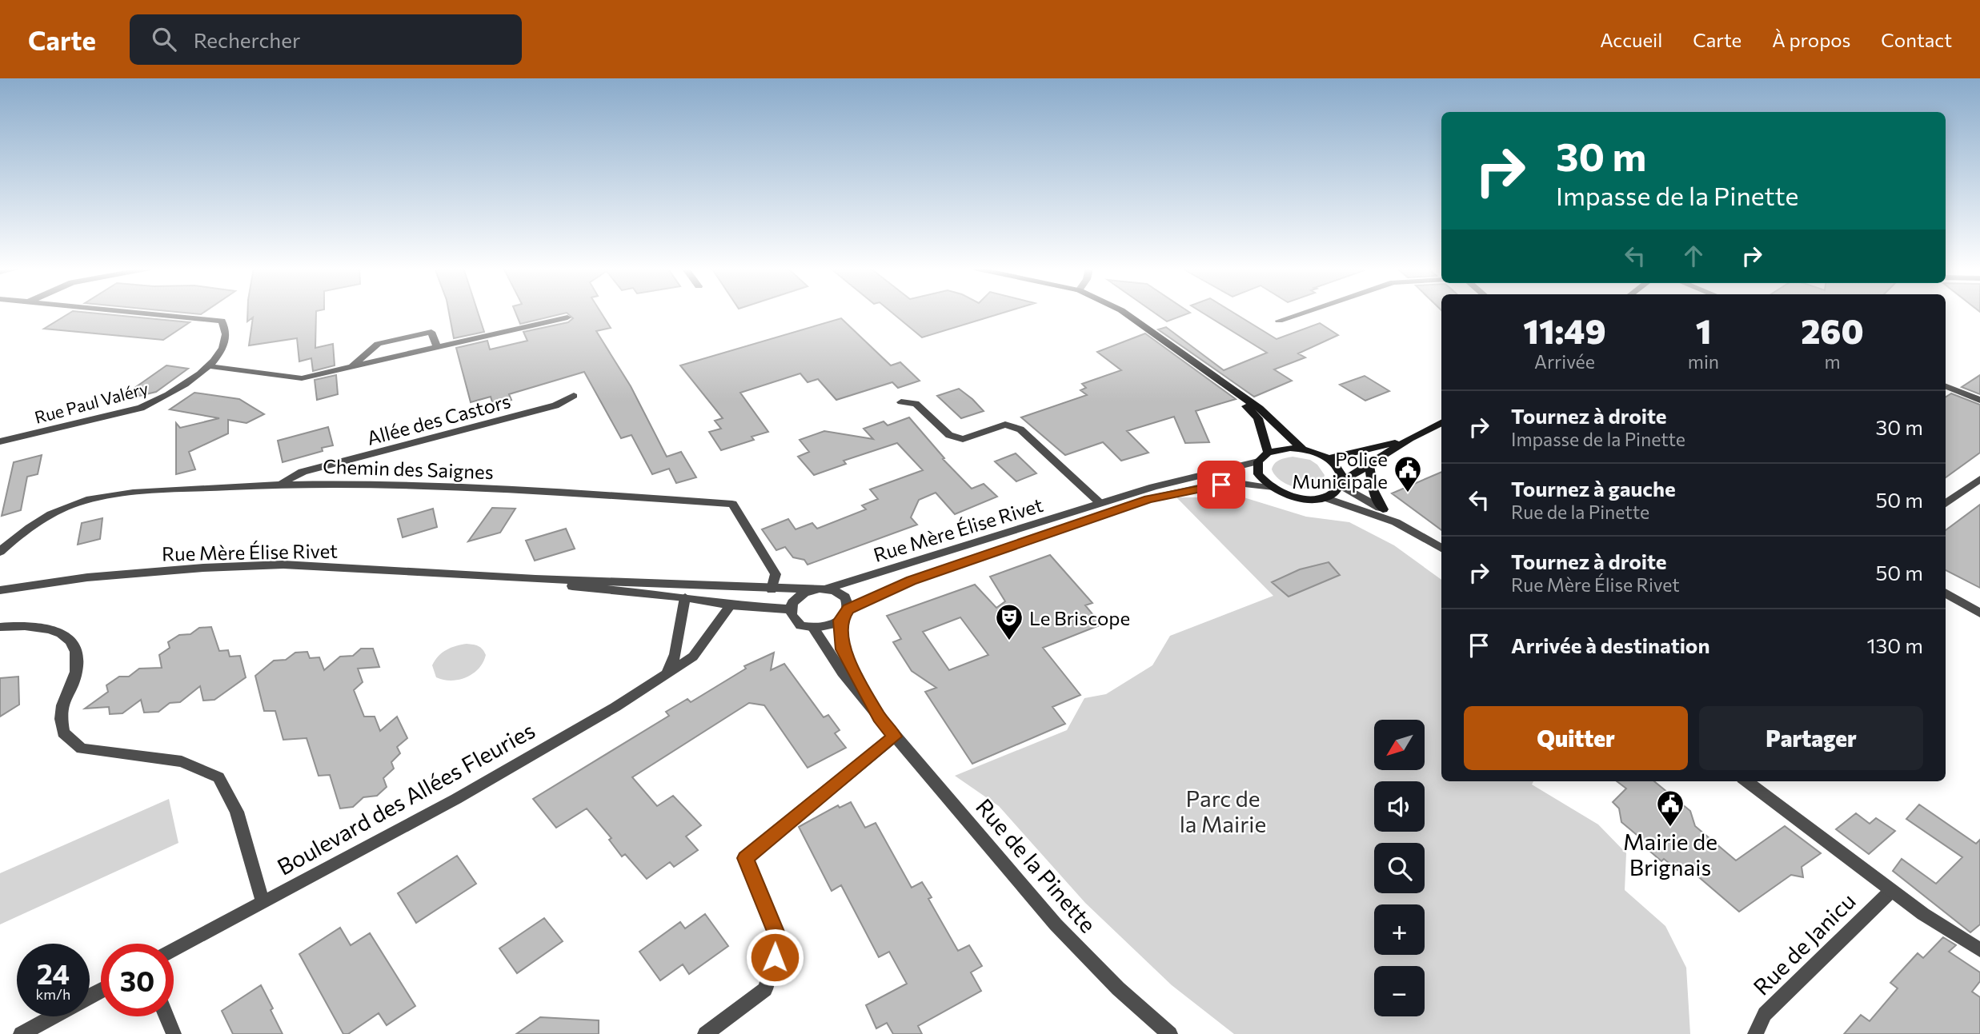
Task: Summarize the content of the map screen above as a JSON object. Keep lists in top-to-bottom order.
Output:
{
  "streets": {
    "street": [
      "Rue Paul Valéry",
      "Allée des Castors",
      "Chemin des Saignes",
      "Rue Mère Élise Rivet",
      "Boulevard des Allées Fleuries",
      "Rue de la Pinette",
      "Rue de Janicu"
    ]
  },
  "crossings": [
    ["Allée des Castors", "Chemin des Saignes"],
    ["Chemin des Saignes", "Rue Mère Élise Rivet"],
    ["Rue Mère Élise Rivet", "Boulevard des Allées Fleuries"],
    ["Rue Mère Élise Rivet", "Rue de la Pinette"]
  ],
  "parks": ["Parc de la Mairie"],
  "places": {
    "public building": ["Police Municipale", "Mairie de Brignais"],
    "theatre": ["Le Briscope"]
  },
  "north": "bottom left",
  "page": {
    "header": "Carte",
    "search": "Rechercher",
    "nav": [
      "Accueil",
      "Carte",
      "À propos",
      "Contact"
    ],
    "turn": ["30 m", "Impasse de la Pinette"],
    "eta": [
      "11:49",
      "Arrivée",
      "1",
      "min",
      "260",
      "m"
    ],
    "list": [
      {
        "name": "Tournez à droite",
        "note": "Impasse de la Pinette",
        "value": "30 m"
      },
      {
        "name": "Tournez à gauche",
        "note": "Rue de la Pinette",
        "value": "50 m"
      },
      {
        "name": "Tournez à droite",
        "note": "Rue Mère Élise Rivet",
        "value": "50 m"
      },
      {
        "name": "Arrivée à destination",
        "value": "130 m"
      }
    ],
    "buttons": ["Quitter", "Partager"],
    "map_buttons": ["+", "−"],
    "speed": "24 km/h",
    "limit": "30"
  }
}
